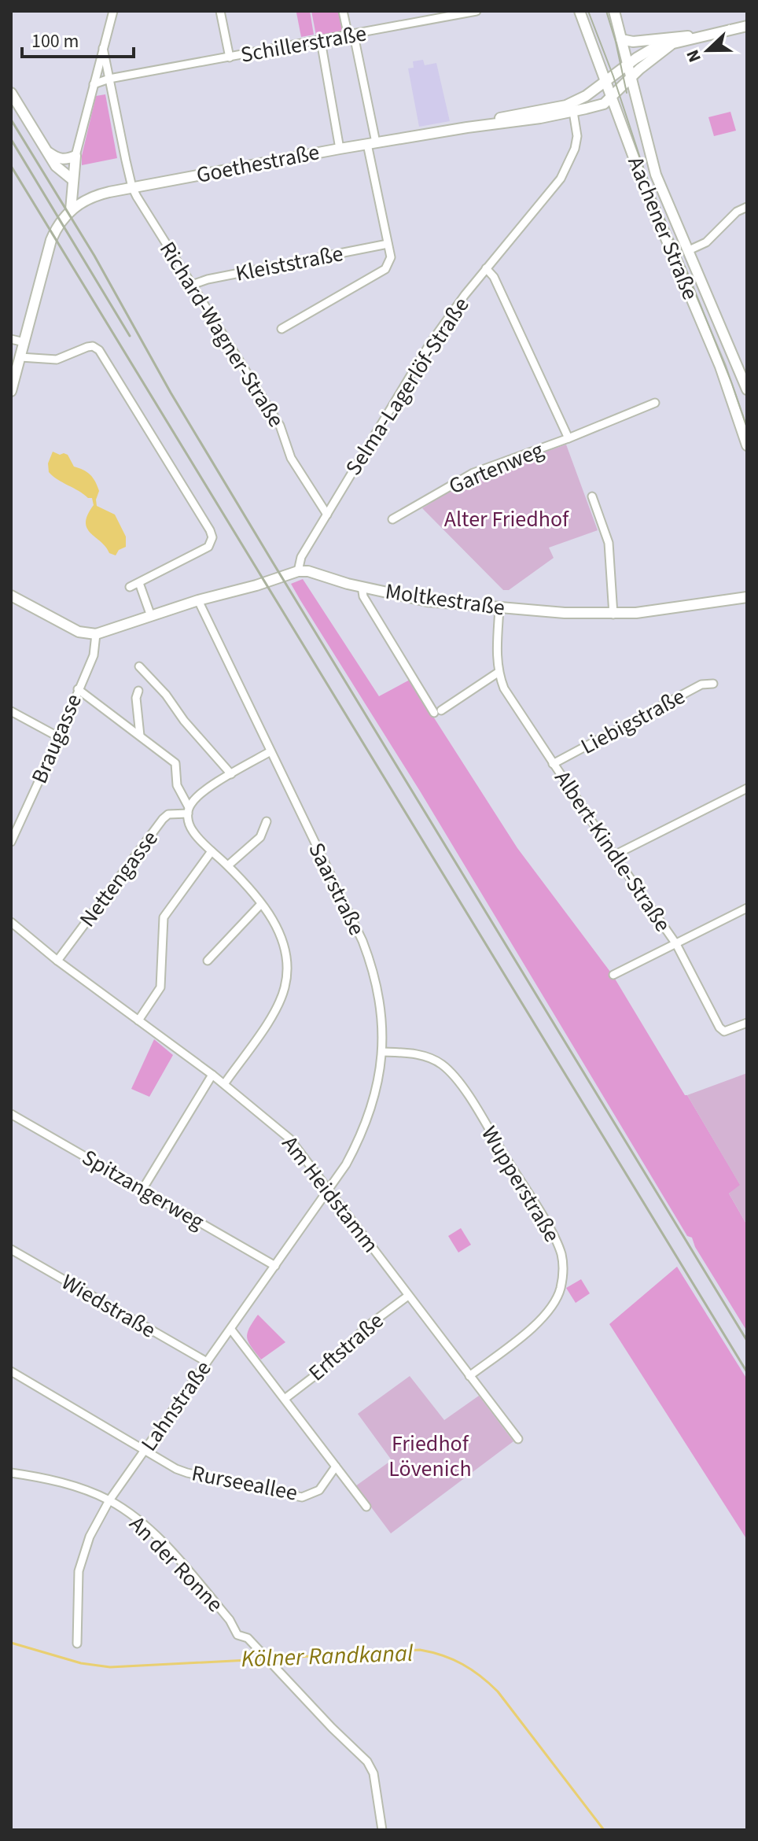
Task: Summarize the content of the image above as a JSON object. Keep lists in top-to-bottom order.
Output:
{
  "streets": {
    "street": [
      "Schillerstraße",
      "Goethestraße",
      "Aachener Straße",
      "Kleiststraße",
      "Richard-Wagner-Straße",
      "Selma-Lagerlöf-Straße",
      "Gartenweg",
      "Moltkestraße",
      "Liebigstraße",
      "Braugasse",
      "Albert-Kindle-Straße",
      "Nettengasse",
      "Saarstraße",
      "Wupperstraße",
      "Spitzangerweg",
      "Am Heidstamm",
      "Wiedstraße",
      "Erftstraße",
      "Lahnstraße",
      "Rurseeallee",
      "An der Ronne"
    ]
  },
  "crossings": [
    ["Schillerstraße", "Kleiststraße"],
    ["Schillerstraße", "Richard-Wagner-Straße"],
    ["Goethestraße", "Aachener Straße"],
    ["Goethestraße", "Kleiststraße"],
    ["Goethestraße", "Richard-Wagner-Straße"],
    ["Goethestraße", "Selma-Lagerlöf-Straße"],
    ["Kleiststraße", "Richard-Wagner-Straße"],
    ["Richard-Wagner-Straße", "Selma-Lagerlöf-Straße"],
    ["Selma-Lagerlöf-Straße", "Gartenweg"],
    ["Selma-Lagerlöf-Straße", "Moltkestraße"],
    ["Moltkestraße", "Braugasse"],
    ["Moltkestraße", "Albert-Kindle-Straße"],
    ["Moltkestraße", "Saarstraße"],
    ["Liebigstraße", "Albert-Kindle-Straße"],
    ["Nettengasse", "Am Heidstamm"],
    ["Saarstraße", "Wupperstraße"],
    ["Saarstraße", "Am Heidstamm"],
    ["Saarstraße", "Lahnstraße"],
    ["Wupperstraße", "Am Heidstamm"],
    ["Spitzangerweg", "Lahnstraße"],
    ["Am Heidstamm", "Erftstraße"],
    ["Am Heidstamm", "Lahnstraße"],
    ["Wiedstraße", "Lahnstraße"],
    ["Lahnstraße", "Rurseeallee"],
    ["Lahnstraße", "An der Ronne"]
  ],
  "water": ["Kölner Randkanal"],
  "parks": ["Alter Friedhof", "Friedhof Lövenich"],
  "scale_bar": "100 m",
  "north": "left"
}
